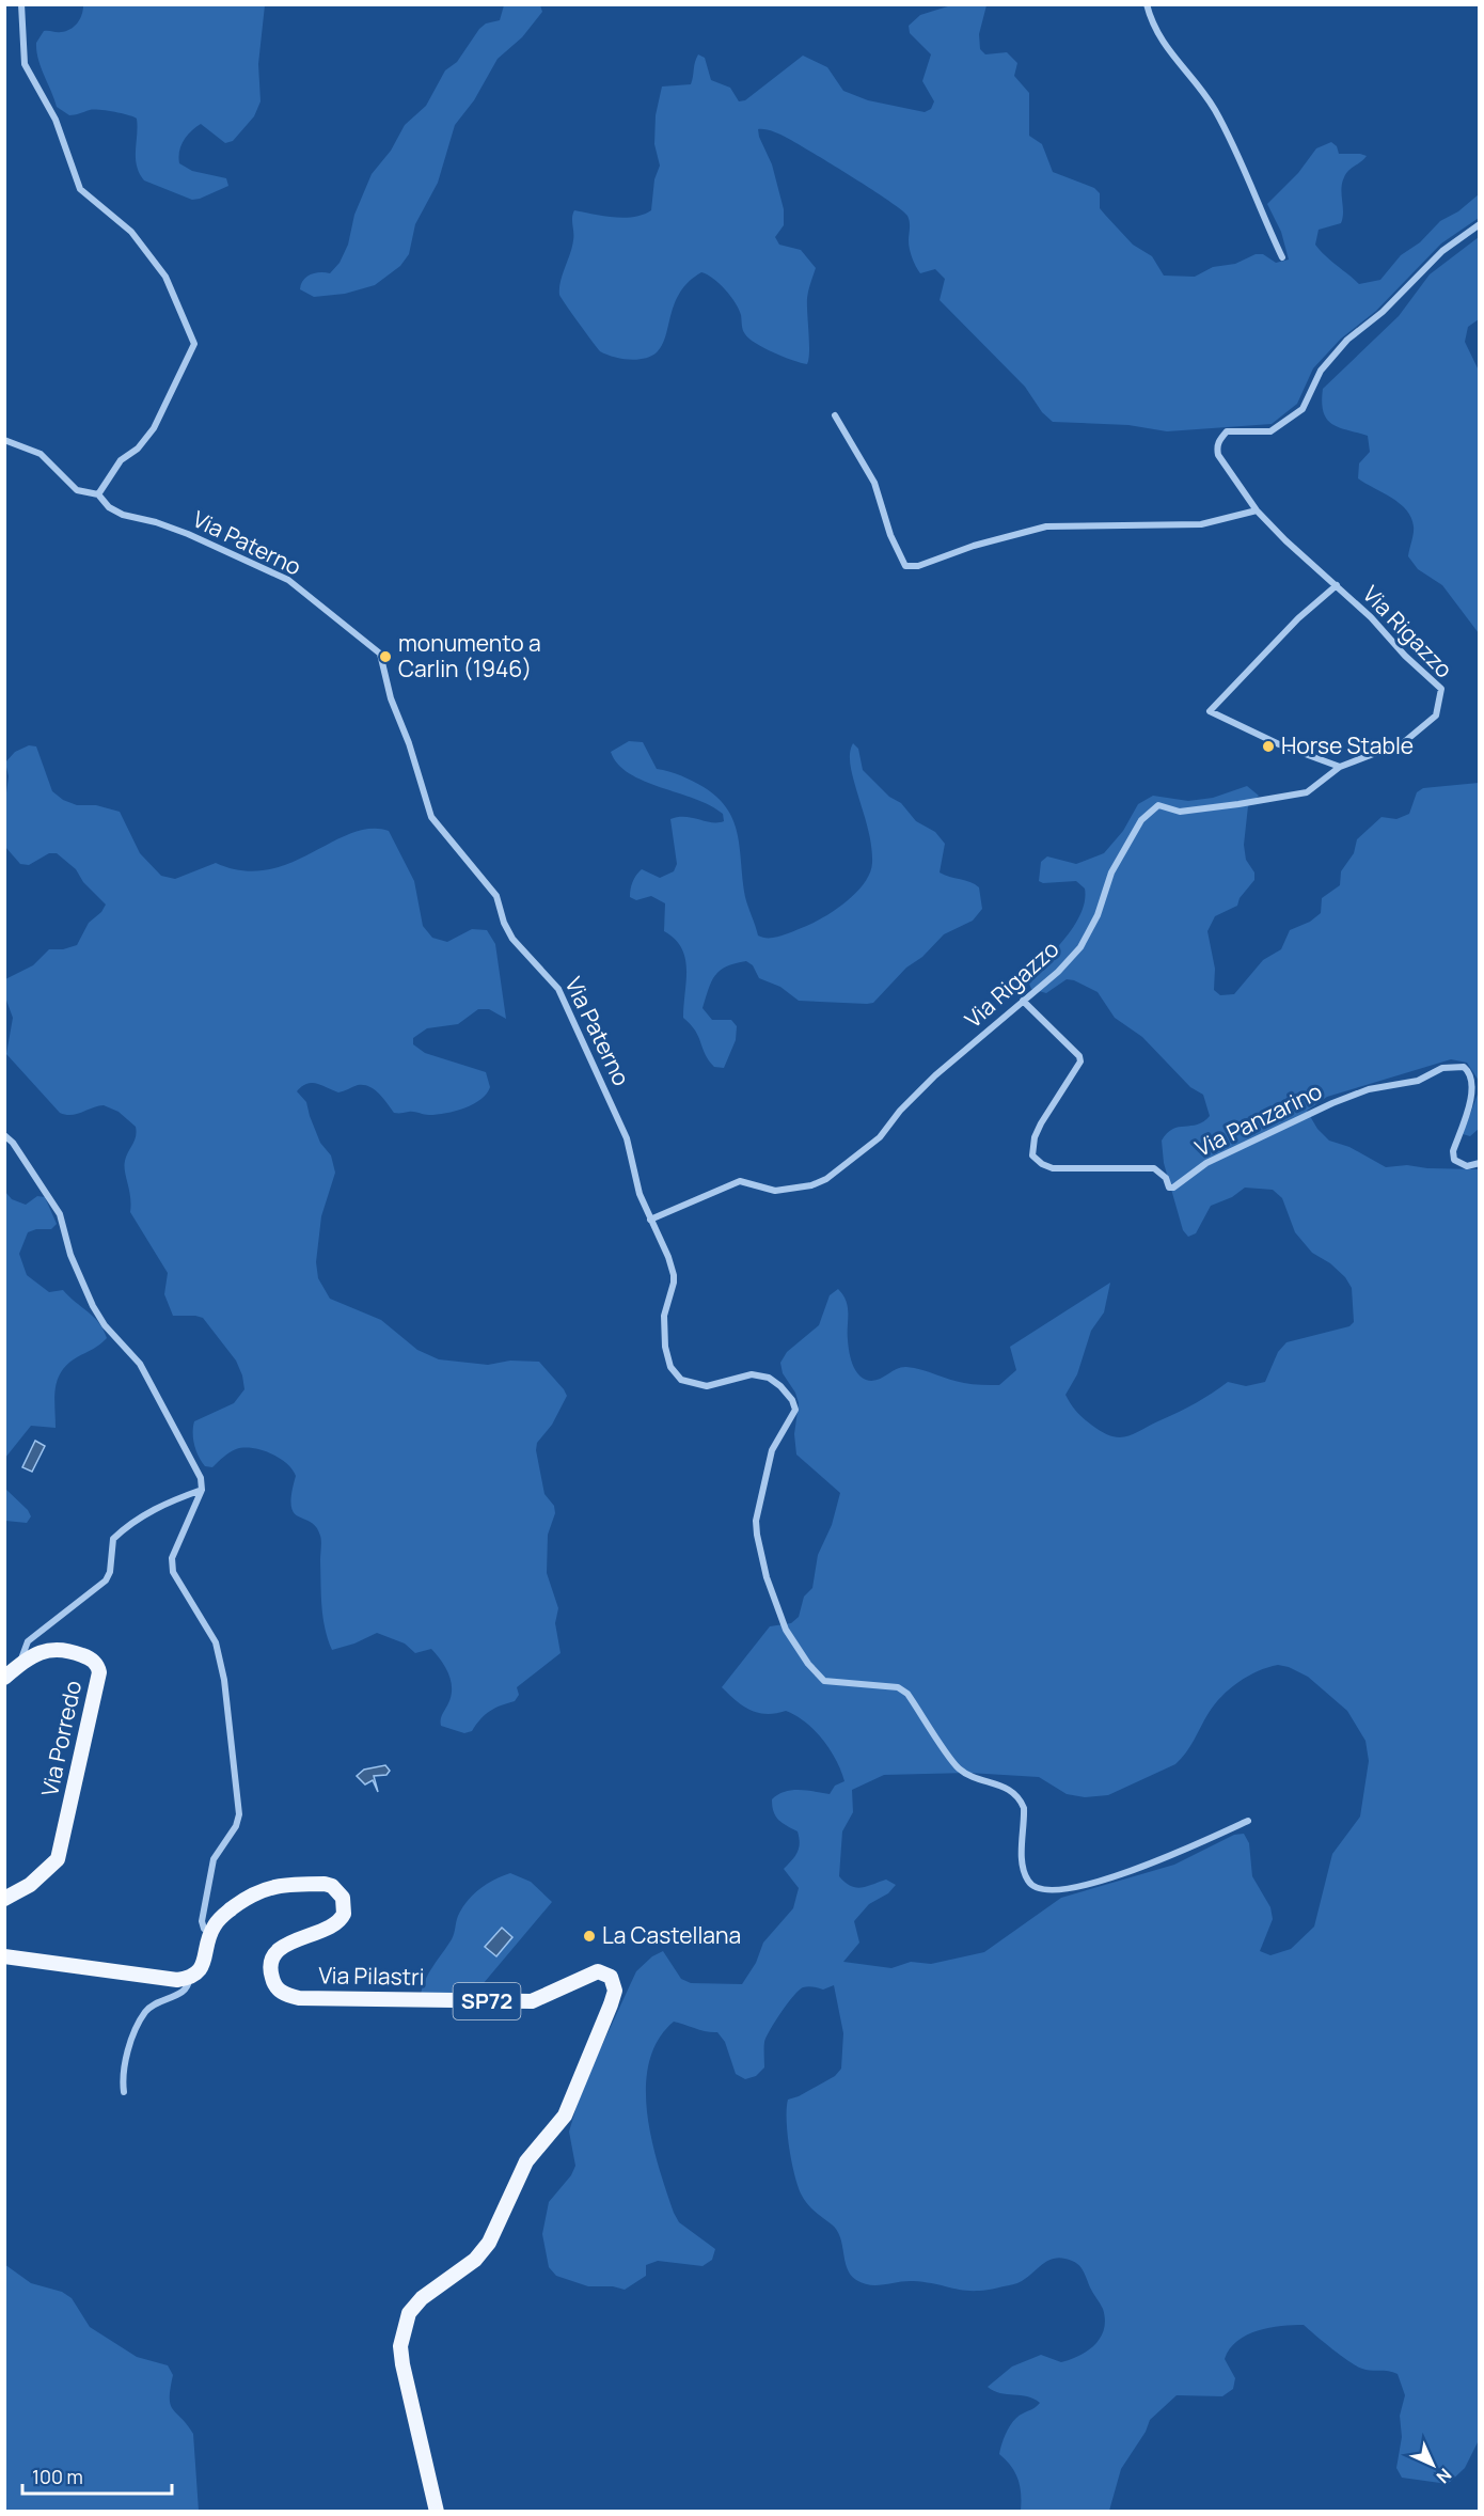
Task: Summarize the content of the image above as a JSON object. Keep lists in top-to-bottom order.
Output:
{
  "streets": {
    "main road": ["Via Porredo", "Via Pilastri", "SP72"],
    "street": ["Via Paterno", "Via Rigazzo", "Via Panzarino"]
  },
  "crossings": [
    ["Via Paterno", "Via Rigazzo"],
    ["Via Rigazzo", "Via Panzarino"]
  ],
  "places": ["monumento a Carlin (1946)", "Horse Stable", "La Castellana"],
  "scale_bar": "100 m",
  "north": "bottom right"
}
